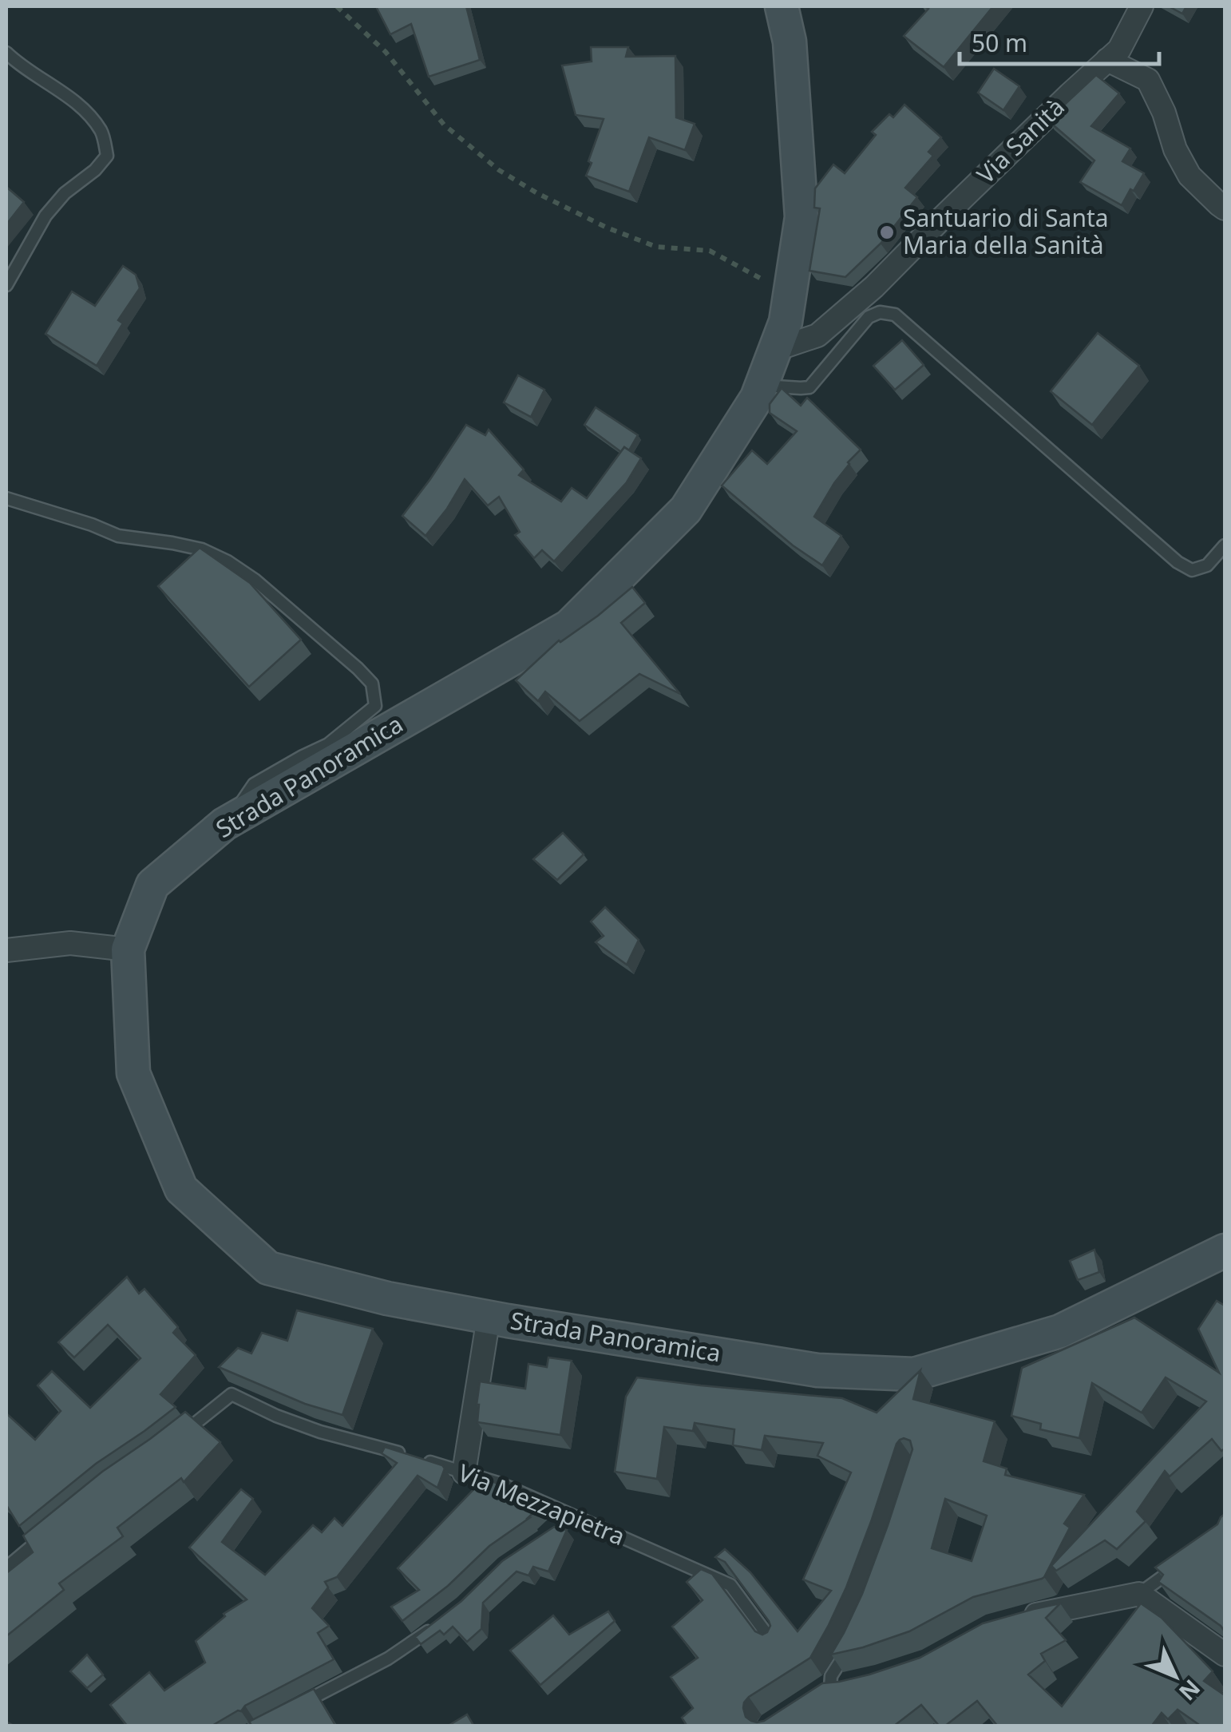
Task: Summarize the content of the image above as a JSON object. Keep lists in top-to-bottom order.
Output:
{
  "streets": {
    "main road": ["Strada Panoramica"],
    "street": ["Via Sanità"],
    "lane": ["Via Mezzapietra"]
  },
  "crossings": [
    ["Via Sanità", "Strada Panoramica"]
  ],
  "places": ["Santuario di Santa Maria della Sanità"],
  "scale_bar": "50 m",
  "north": "bottom right"
}
